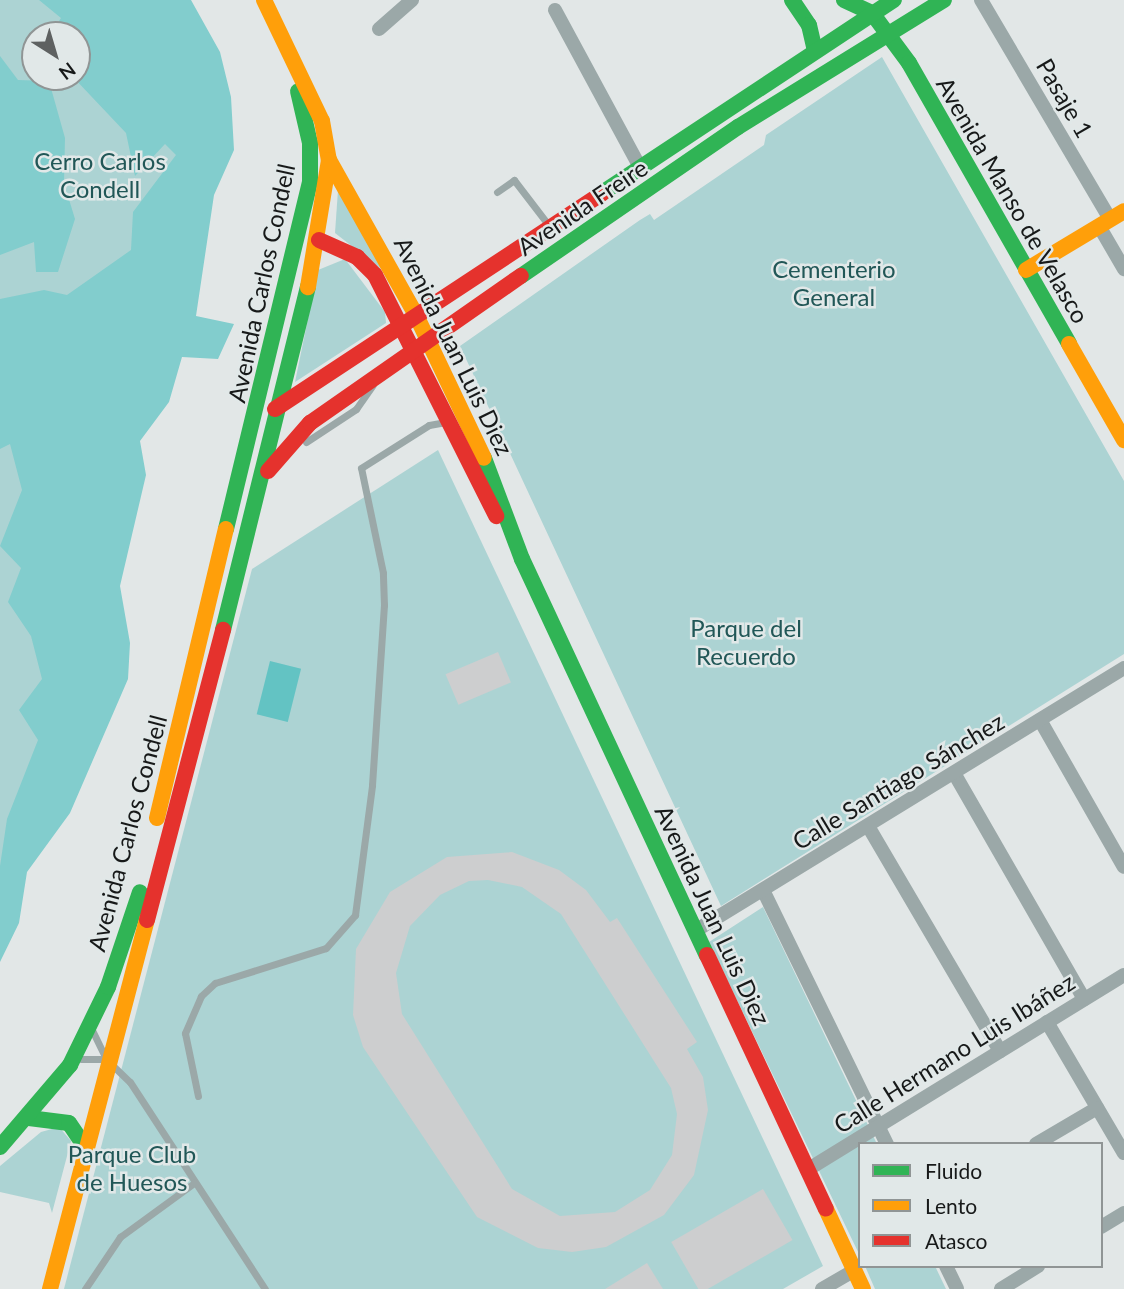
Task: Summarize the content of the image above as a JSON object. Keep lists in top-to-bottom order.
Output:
{
  "streets": {
    "main road": [
      "Avenida Manso de Velasco",
      "Avenida Freire",
      "Avenida Carlos Condell",
      "Avenida Juan Luis Diez"
    ],
    "street": ["Pasaje 1", "Calle Santiago Sánchez", "Calle Hermano Luis Ibáñez"]
  },
  "crossings": [
    ["Avenida Manso de Velasco", "Avenida Freire"],
    ["Avenida Freire", "Avenida Carlos Condell"],
    ["Avenida Freire", "Avenida Juan Luis Diez"],
    ["Avenida Carlos Condell", "Avenida Juan Luis Diez"],
    ["Avenida Juan Luis Diez", "Calle Santiago Sánchez"],
    ["Avenida Juan Luis Diez", "Calle Hermano Luis Ibáñez"]
  ],
  "parks": [
    "Cerro Carlos Condell",
    "Cementerio General",
    "Parque del Recuerdo",
    "Parque Club de Huesos"
  ],
  "legend": ["Fluido", "Lento", "Atasco"],
  "north": "bottom right"
}
